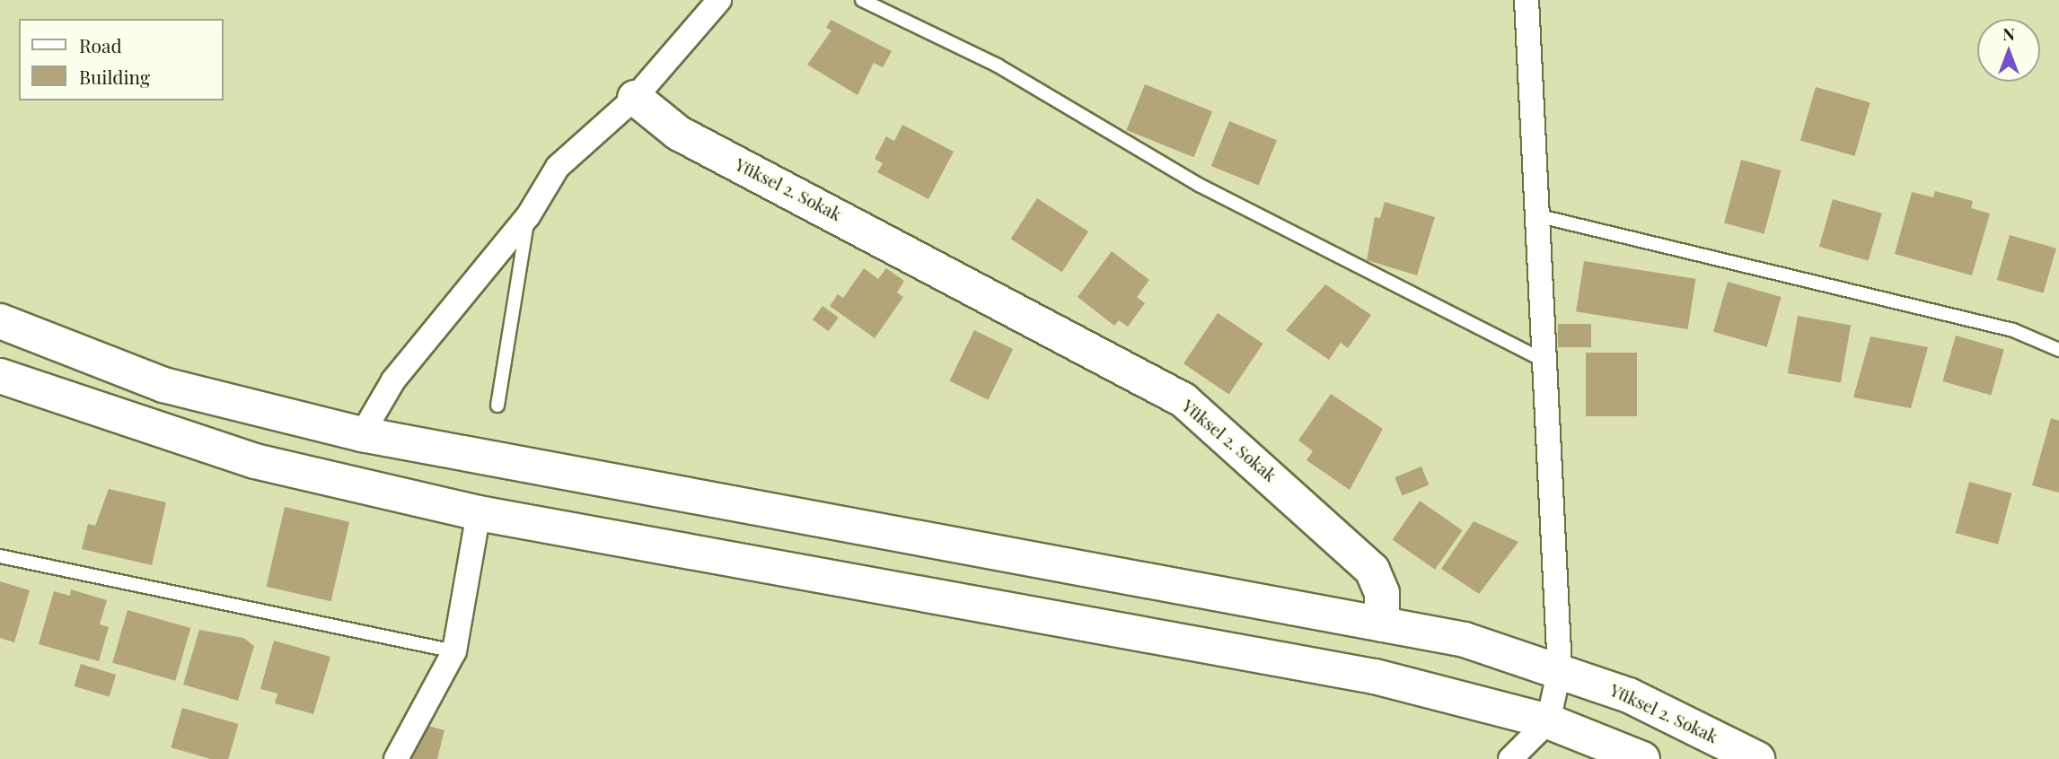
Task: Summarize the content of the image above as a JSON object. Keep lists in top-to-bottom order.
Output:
{
  "streets": {
    "street": ["Yüksel 2. Sokak"]
  },
  "legend": ["Road", "Building"],
  "north": "top"
}
